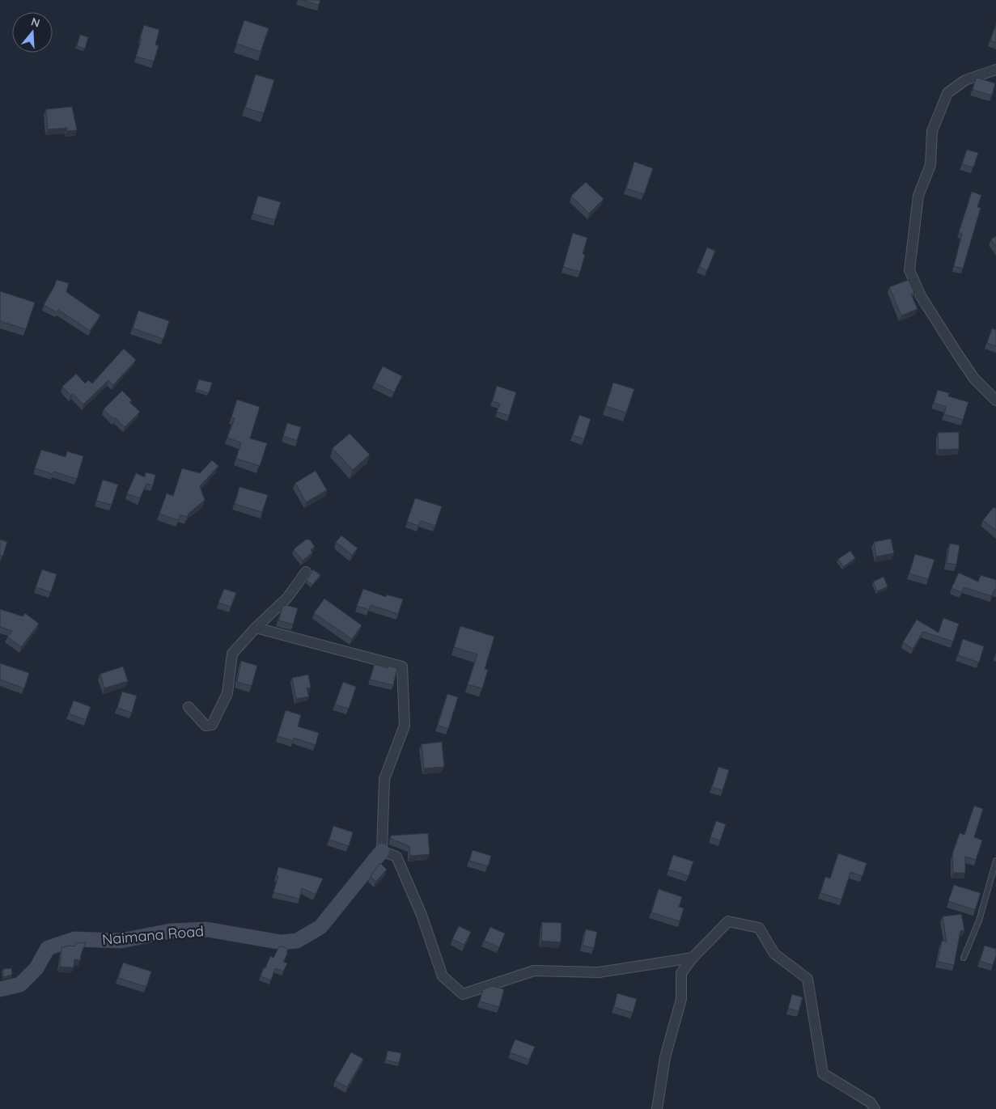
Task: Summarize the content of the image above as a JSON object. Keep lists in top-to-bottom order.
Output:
{
  "streets": {
    "street": ["Naimana Road"]
  },
  "north": "top"
}
